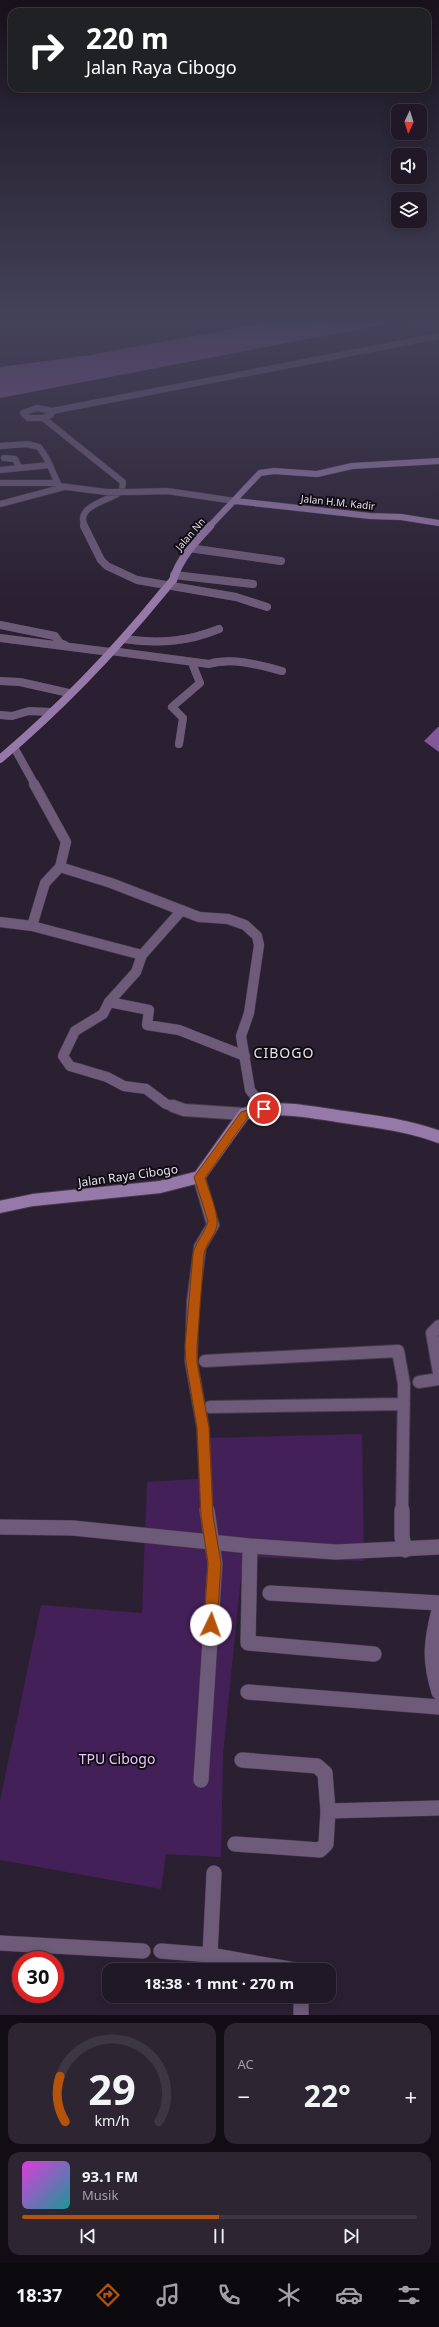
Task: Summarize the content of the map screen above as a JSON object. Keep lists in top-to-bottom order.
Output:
{
  "streets": {
    "street": ["Jalan H.M. Kadir", "Jalan Nn", "Jalan Raya Cibogo"]
  },
  "crossings": [
    ["Jalan H.M. Kadir", "Jalan Nn"]
  ],
  "districts": ["CIBOGO"],
  "parks": ["TPU Cibogo"],
  "north": "bottom",
  "page": {
    "turn": ["220 m", "Jalan Raya Cibogo"],
    "limit": "30",
    "trip": "18:38 · 1 mnt · 270 m",
    "tile": "AC",
    "heat": ["−", "22°", "+"],
    "song": ["93.1 FM", "Musik"],
    "tabs": "18:37",
    "gauge": ["29", "km/h"]
  }
}
